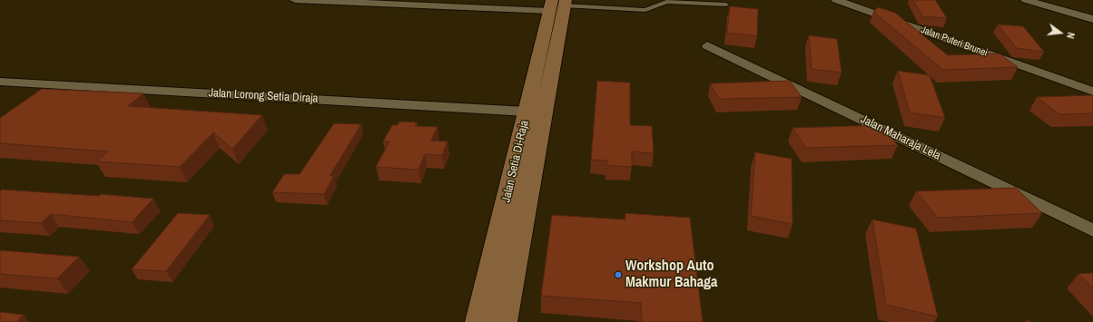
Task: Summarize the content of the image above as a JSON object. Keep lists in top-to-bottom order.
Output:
{
  "streets": {
    "main road": ["Jalan Setia Di-Raja"],
    "street": ["Jalan Puteri Brunei", "Jalan Lorong Setia Diraja", "Jalan Maharaja Lela"]
  },
  "crossings": [
    ["Jalan Lorong Setia Diraja", "Jalan Setia Di-Raja"]
  ],
  "places": ["Workshop Auto Makmur Bahaga"],
  "north": "right"
}
